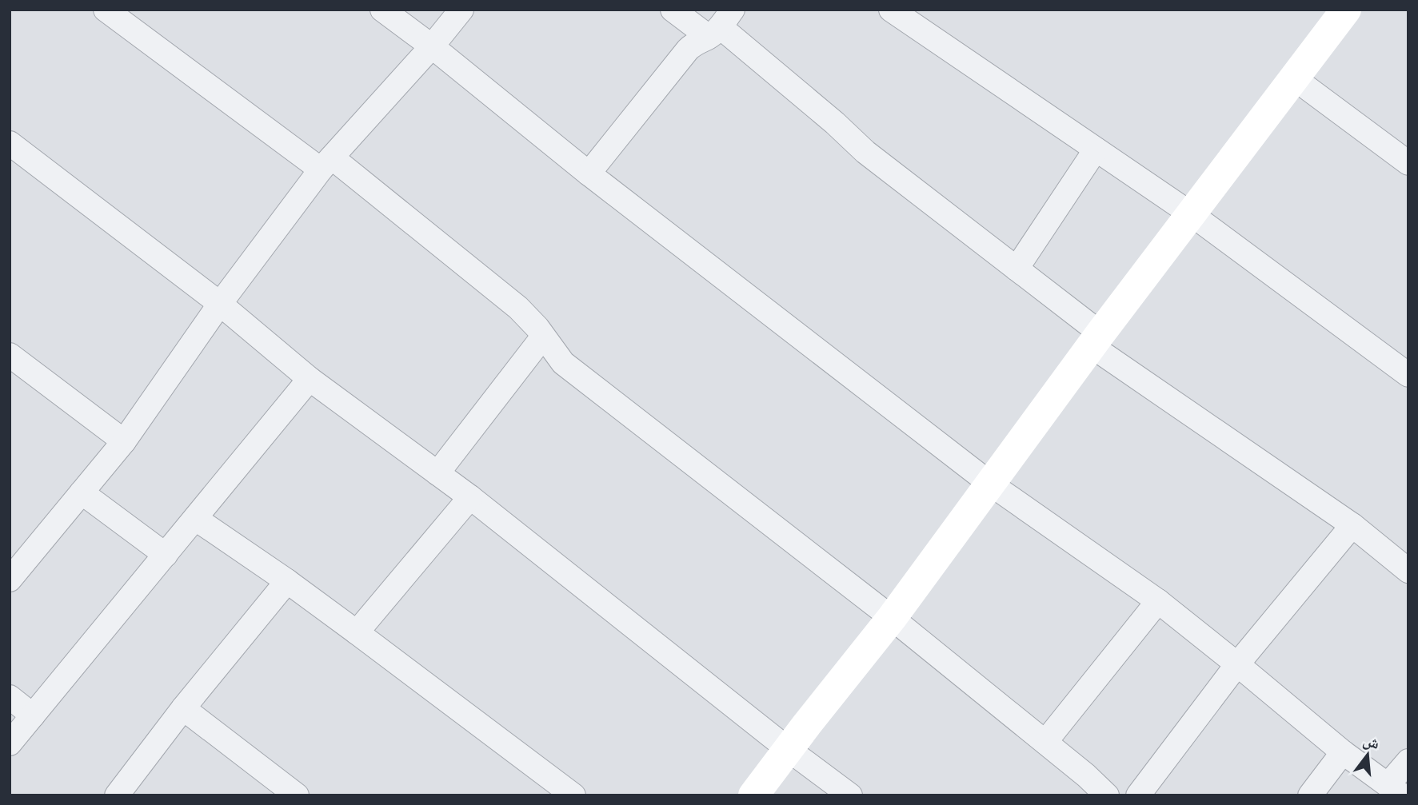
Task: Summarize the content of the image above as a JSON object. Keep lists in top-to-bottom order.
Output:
{
  "north": "top"
}
